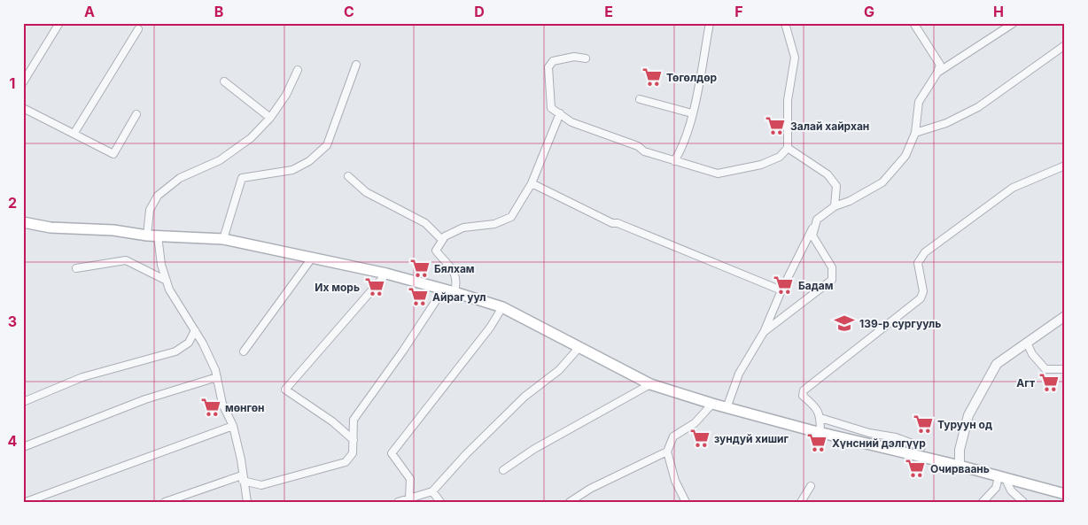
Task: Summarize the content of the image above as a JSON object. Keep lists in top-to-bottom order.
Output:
{
  "places": {
    "supermarket": [
      "Төгөлдөр",
      "Залай хайрхан",
      "Бялхам",
      "Бадам",
      "Их морь",
      "Айраг уул",
      "Агт",
      "мөнгөн",
      "Туруун од",
      "зундуй хишиг",
      "Хүнсний дэлгүүр",
      "Очирваань"
    ],
    "school or university": ["139-р сургууль"]
  },
  "grid": {
    "columns": [
      "A",
      "B",
      "C",
      "D",
      "E",
      "F",
      "G",
      "H"
    ],
    "rows": [
      "1",
      "2",
      "3",
      "4"
    ]
  }
}
